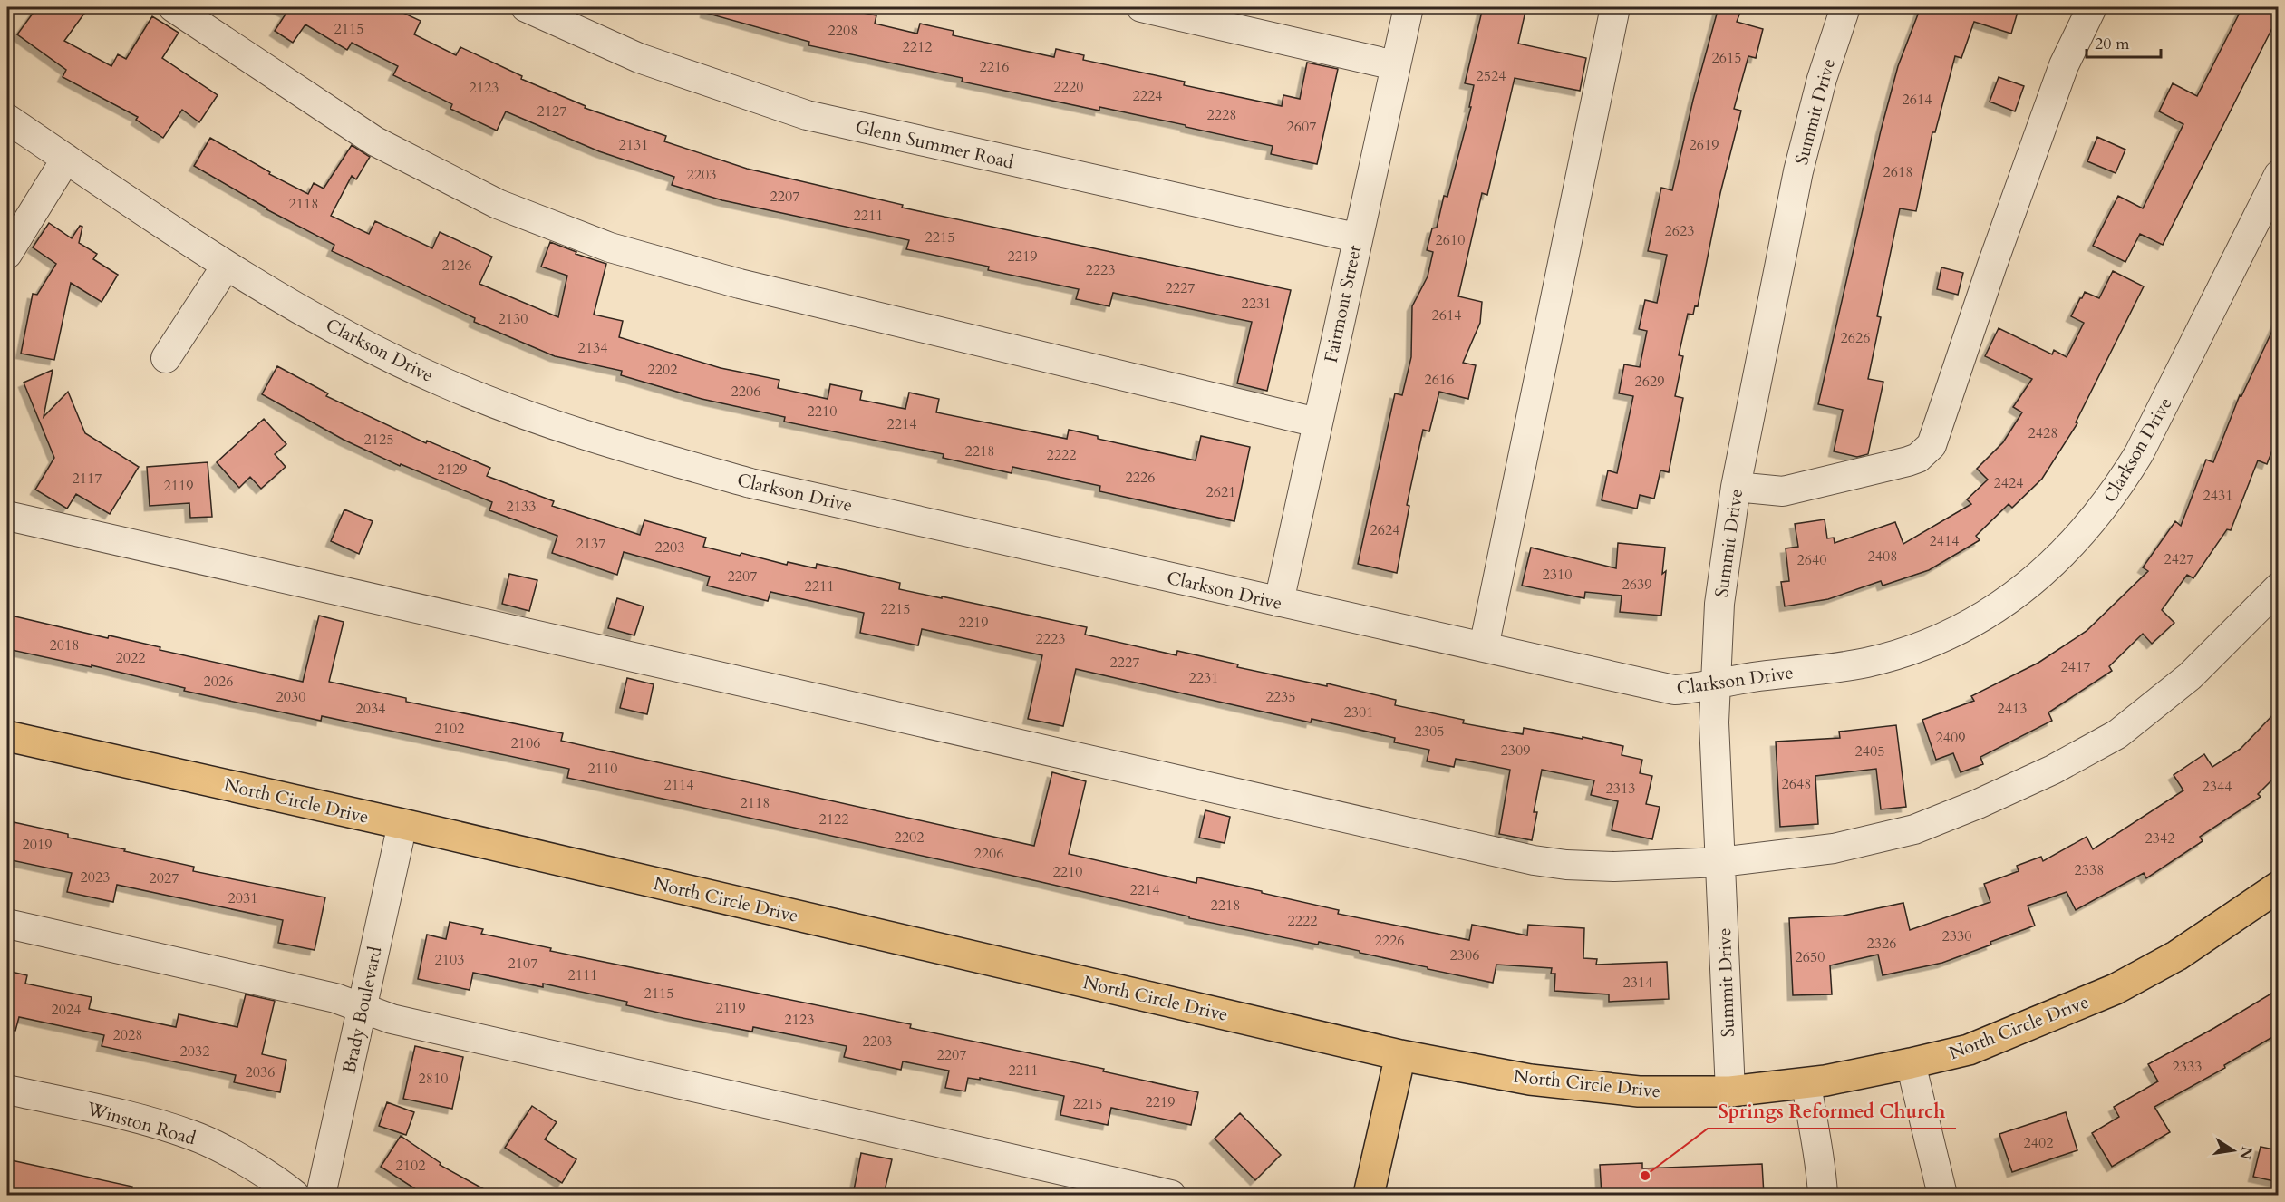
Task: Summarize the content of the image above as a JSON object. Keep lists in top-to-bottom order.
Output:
{
  "streets": {
    "main road": ["North Circle Drive"],
    "street": [
      "Summit Drive",
      "Glenn Summer Road",
      "Fairmont Street",
      "Clarkson Drive",
      "Brady Boulevard",
      "Winston Road"
    ]
  },
  "crossings": [
    ["Summit Drive", "Clarkson Drive"],
    ["Summit Drive", "North Circle Drive"],
    ["Glenn Summer Road", "Fairmont Street"],
    ["Fairmont Street", "Clarkson Drive"],
    ["North Circle Drive", "Brady Boulevard"]
  ],
  "places": ["Springs Reformed Church"],
  "house_numbers": [
    "2115",
    "2208",
    "2212",
    "2615",
    "2216",
    "2524",
    "2220",
    "2123",
    "2224",
    "2614",
    "2127",
    "2228",
    "2607",
    "2131",
    "2619",
    "2618",
    "2203",
    "2207",
    "2118",
    "2211",
    "2623",
    "2215",
    "2610",
    "2219",
    "2126",
    "2223",
    "2227",
    "2231",
    "2614",
    "2130",
    "2626",
    "2134",
    "2202",
    "2616",
    "2629",
    "2206",
    "2210",
    "2214",
    "2428",
    "2125",
    "2218",
    "2222",
    "2129",
    "2226",
    "2117",
    "2424",
    "2119",
    "2621",
    "2431",
    "2133",
    "2624",
    "2414",
    "2137",
    "2203",
    "2408",
    "2427",
    "2640",
    "2310",
    "2207",
    "2639",
    "2211",
    "2215",
    "2219",
    "2223",
    "2018",
    "2022",
    "2227",
    "2417",
    "2231",
    "2026",
    "2030",
    "2235",
    "2034",
    "2413",
    "2301",
    "2102",
    "2305",
    "2409",
    "2106",
    "2309",
    "2405",
    "2110",
    "2648",
    "2114",
    "2344",
    "2313",
    "2118",
    "2122",
    "2202",
    "2342",
    "2019",
    "2206",
    "2338",
    "2210",
    "2023",
    "2027",
    "2214",
    "2031",
    "2218",
    "2222",
    "2330",
    "2226",
    "2326",
    "2306",
    "2650",
    "2103",
    "2107",
    "2111",
    "2314",
    "2115",
    "2119",
    "2024",
    "2123",
    "2028",
    "2203",
    "2032",
    "2207",
    "2333",
    "2211",
    "2036",
    "2810",
    "2219",
    "2215",
    "2402",
    "2102"
  ],
  "scale_bar": "20 m",
  "north": "right"
}
